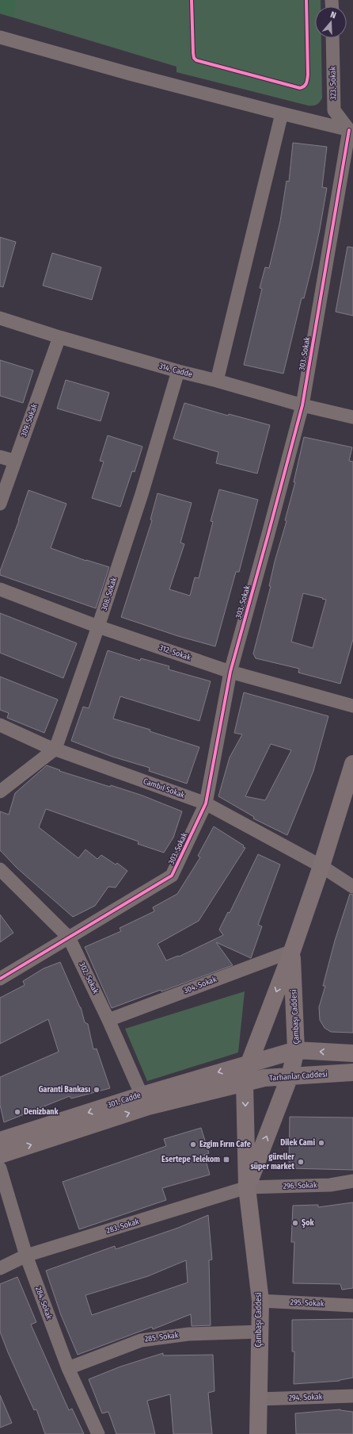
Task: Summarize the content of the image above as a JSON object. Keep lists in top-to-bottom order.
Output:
{
  "streets": {
    "main road": ["Çambaşı Caddesi", "Tarhanlar Caddesi", "301. Cadde"],
    "street": [
      "323. Sokak",
      "303. Sokak",
      "314. Cadde",
      "309. Sokak",
      "308. Sokak",
      "312. Sokak",
      "Cambıl Sokak",
      "302. Sokak",
      "304. Sokak",
      "296. Sokak",
      "283. Sokak",
      "284. Sokak",
      "295. Sokak",
      "285. Sokak",
      "294. Sokak"
    ]
  },
  "crossings": [
    ["323. Sokak", "303. Sokak"],
    ["303. Sokak", "314. Cadde"],
    ["303. Sokak", "312. Sokak"],
    ["303. Sokak", "Cambıl Sokak"],
    ["303. Sokak", "302. Sokak"],
    ["314. Cadde", "309. Sokak"],
    ["314. Cadde", "308. Sokak"],
    ["308. Sokak", "312. Sokak"],
    ["308. Sokak", "Cambıl Sokak"],
    ["Cambıl Sokak", "Çambaşı Caddesi"],
    ["302. Sokak", "304. Sokak"],
    ["302. Sokak", "301. Cadde"],
    ["304. Sokak", "Çambaşı Caddesi"],
    ["Çambaşı Caddesi", "Tarhanlar Caddesi"],
    ["Çambaşı Caddesi", "301. Cadde"],
    ["Çambaşı Caddesi", "296. Sokak"],
    ["Çambaşı Caddesi", "283. Sokak"],
    ["Çambaşı Caddesi", "295. Sokak"],
    ["Çambaşı Caddesi", "285. Sokak"],
    ["Çambaşı Caddesi", "294. Sokak"],
    ["Tarhanlar Caddesi", "301. Cadde"],
    ["296. Sokak", "283. Sokak"],
    ["283. Sokak", "284. Sokak"],
    ["284. Sokak", "285. Sokak"]
  ],
  "places": {
    "other": [
      "Garanti Bankası",
      "Denizbank",
      "Dilek Cami",
      "Ezgim Fırın Cafe",
      "güreller süper market",
      "Şok"
    ],
    "transit": ["Esertepe Telekom"]
  },
  "north": "top"
}
